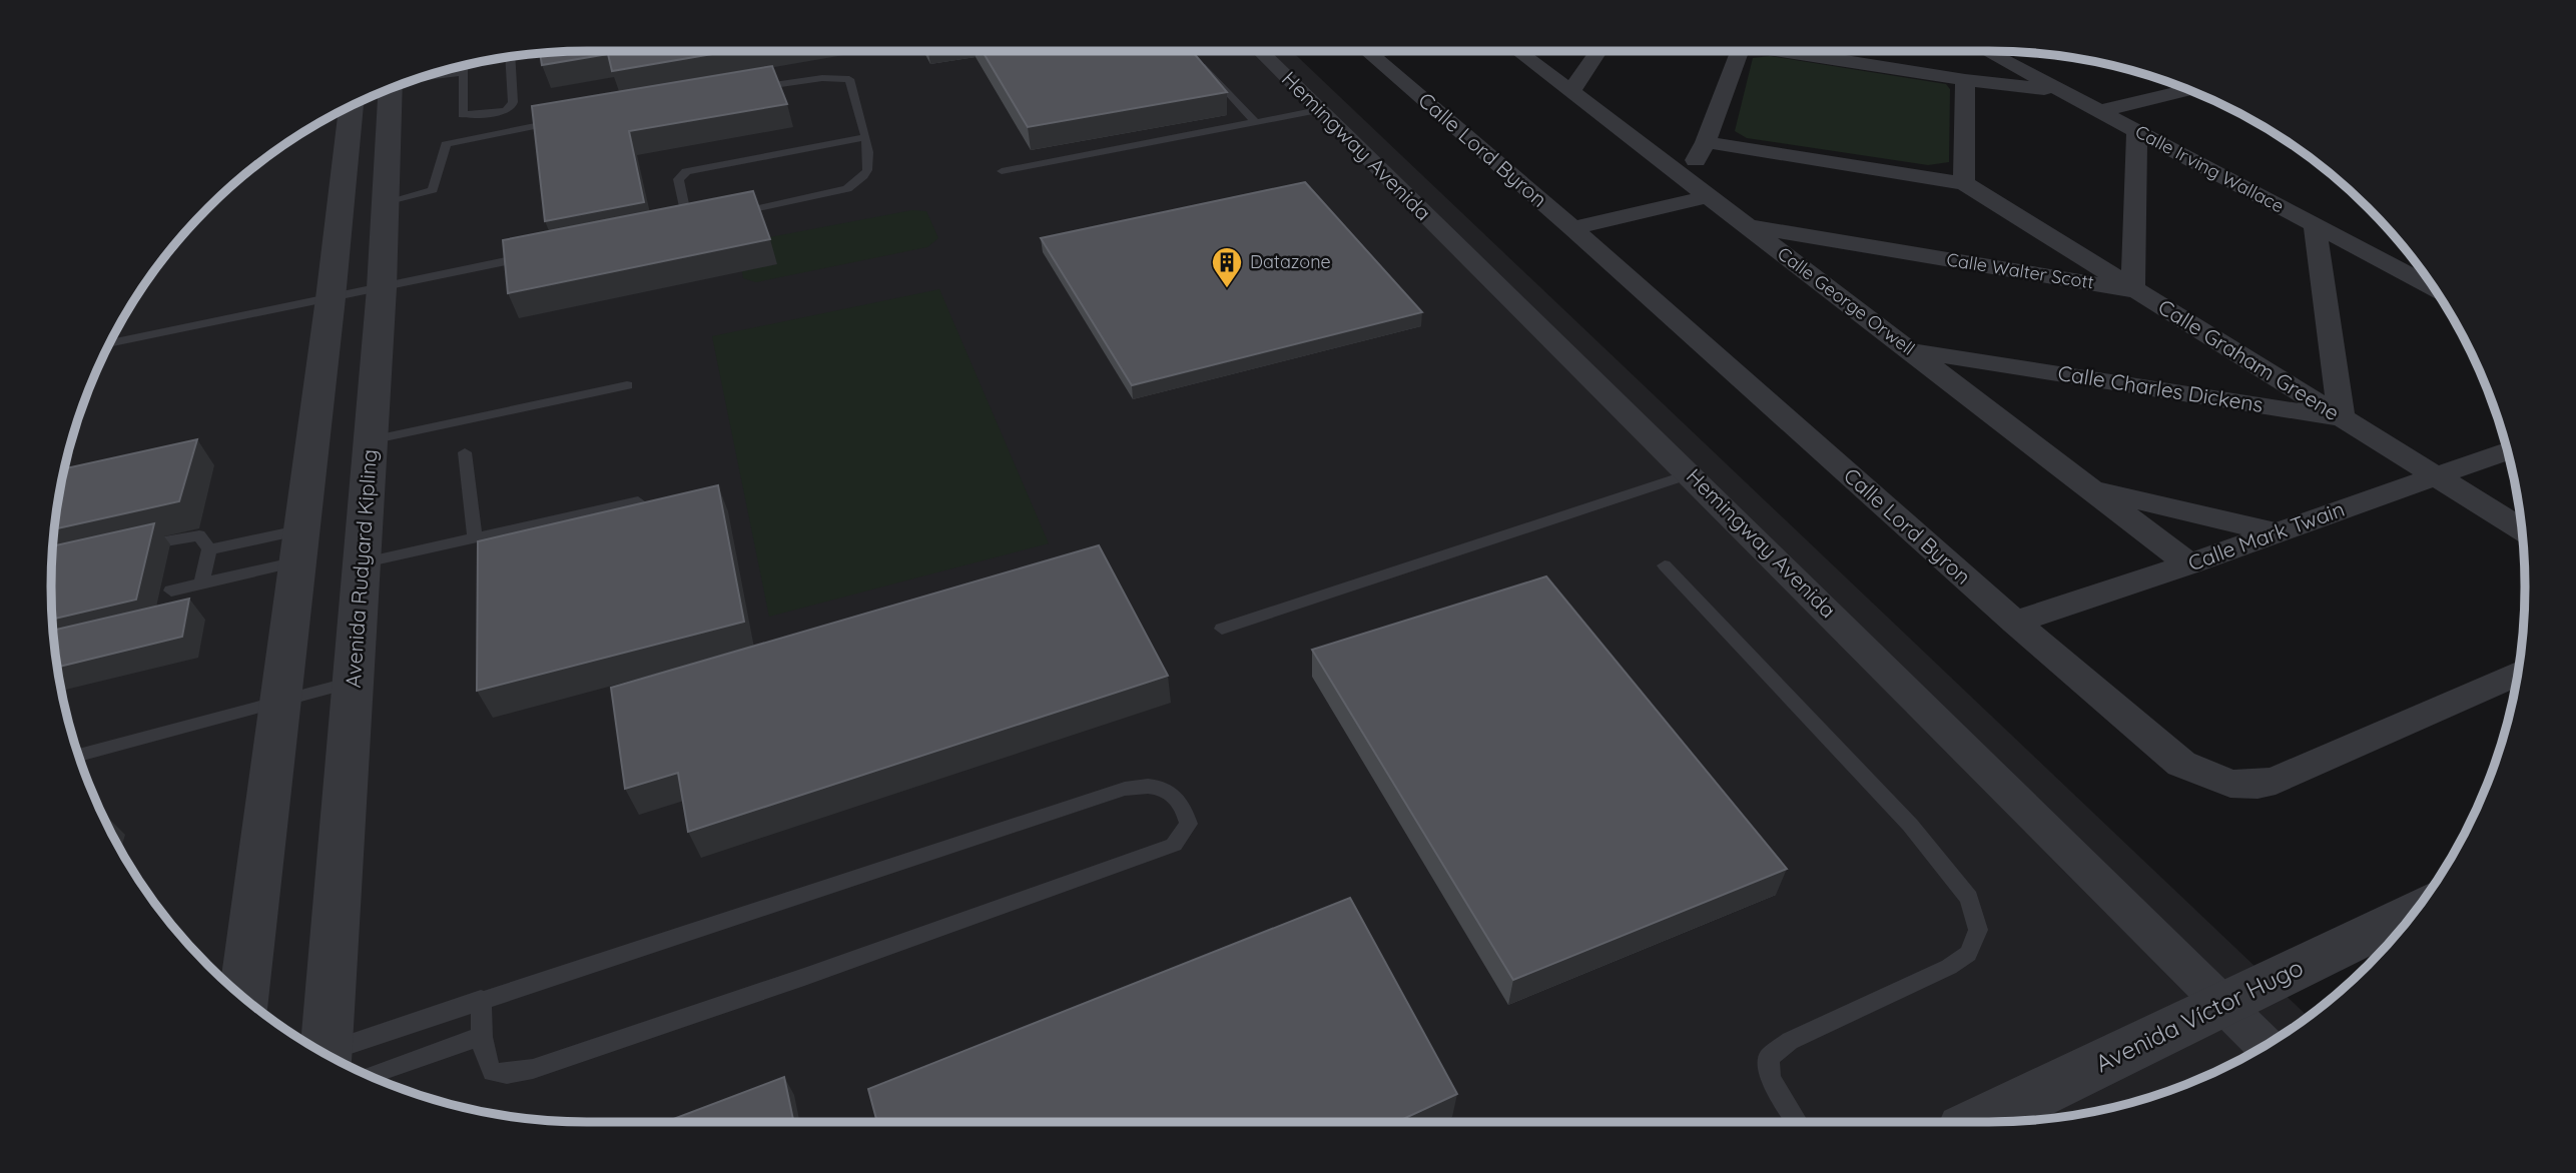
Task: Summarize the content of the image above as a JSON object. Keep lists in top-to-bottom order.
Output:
{
  "streets": {
    "street": [
      "Hemingway Avenida",
      "Calle Lord Byron",
      "Calle Irving Wallace",
      "Calle Walter Scott",
      "Calle George Orwell",
      "Calle Graham Greene",
      "Calle Charles Dickens",
      "Calle Mark Twain",
      "Avenida Rudyard Kipling",
      "Avenida Víctor Hugo"
    ]
  },
  "crossings": [
    ["Hemingway Avenida", "Avenida Víctor Hugo"],
    ["Calle Lord Byron", "Calle Mark Twain"],
    ["Calle Walter Scott", "Calle George Orwell"],
    ["Calle Walter Scott", "Calle Graham Greene"],
    ["Calle George Orwell", "Calle Charles Dickens"],
    ["Calle George Orwell", "Calle Mark Twain"],
    ["Calle Graham Greene", "Calle Charles Dickens"],
    ["Calle Graham Greene", "Calle Mark Twain"]
  ],
  "places": {
    "building": ["Datazone"]
  }
}
